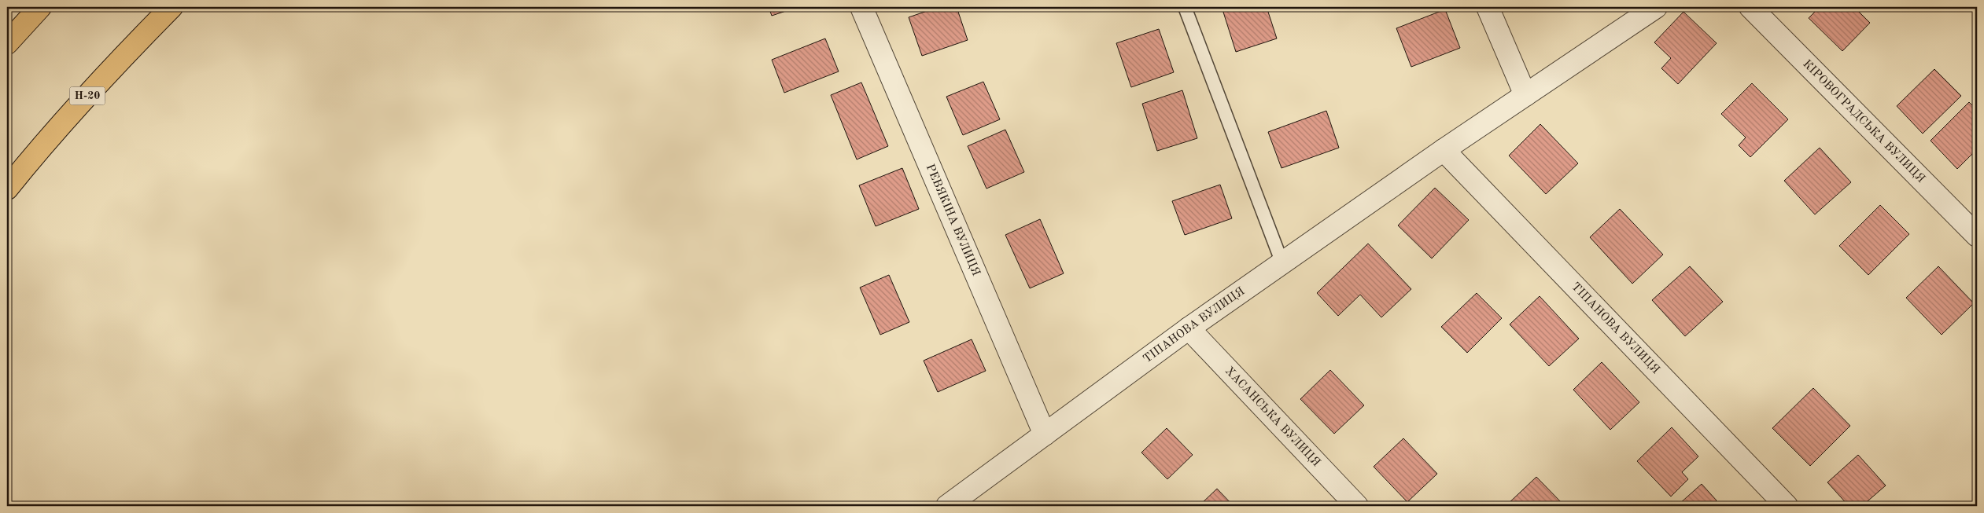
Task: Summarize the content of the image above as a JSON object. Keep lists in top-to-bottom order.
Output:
{
  "streets": {
    "main road": ["Н-20"],
    "street": [
      "КІРОВОГРАДСЬКА ВУЛИЦЯ",
      "РЕВЯКIНА ВУЛИЦЯ",
      "ТІПАНОВА ВУЛИЦЯ",
      "ХАСАНСЬКА ВУЛИЦЯ"
    ]
  },
  "crossings": [
    ["РЕВЯКIНА ВУЛИЦЯ", "ТІПАНОВА ВУЛИЦЯ"],
    ["ТІПАНОВА ВУЛИЦЯ", "ХАСАНСЬКА ВУЛИЦЯ"]
  ]
}
